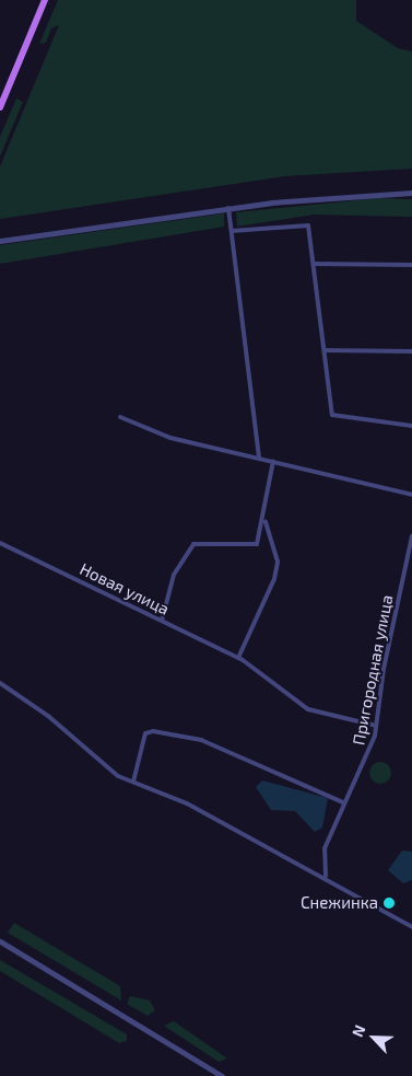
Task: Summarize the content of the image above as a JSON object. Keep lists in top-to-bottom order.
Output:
{
  "streets": {
    "street": ["Новая улица", "Пригородная улица"]
  },
  "crossings": [
    ["Новая улица", "Пригородная улица"]
  ],
  "places": ["Снежинка"],
  "north": "top left"
}
